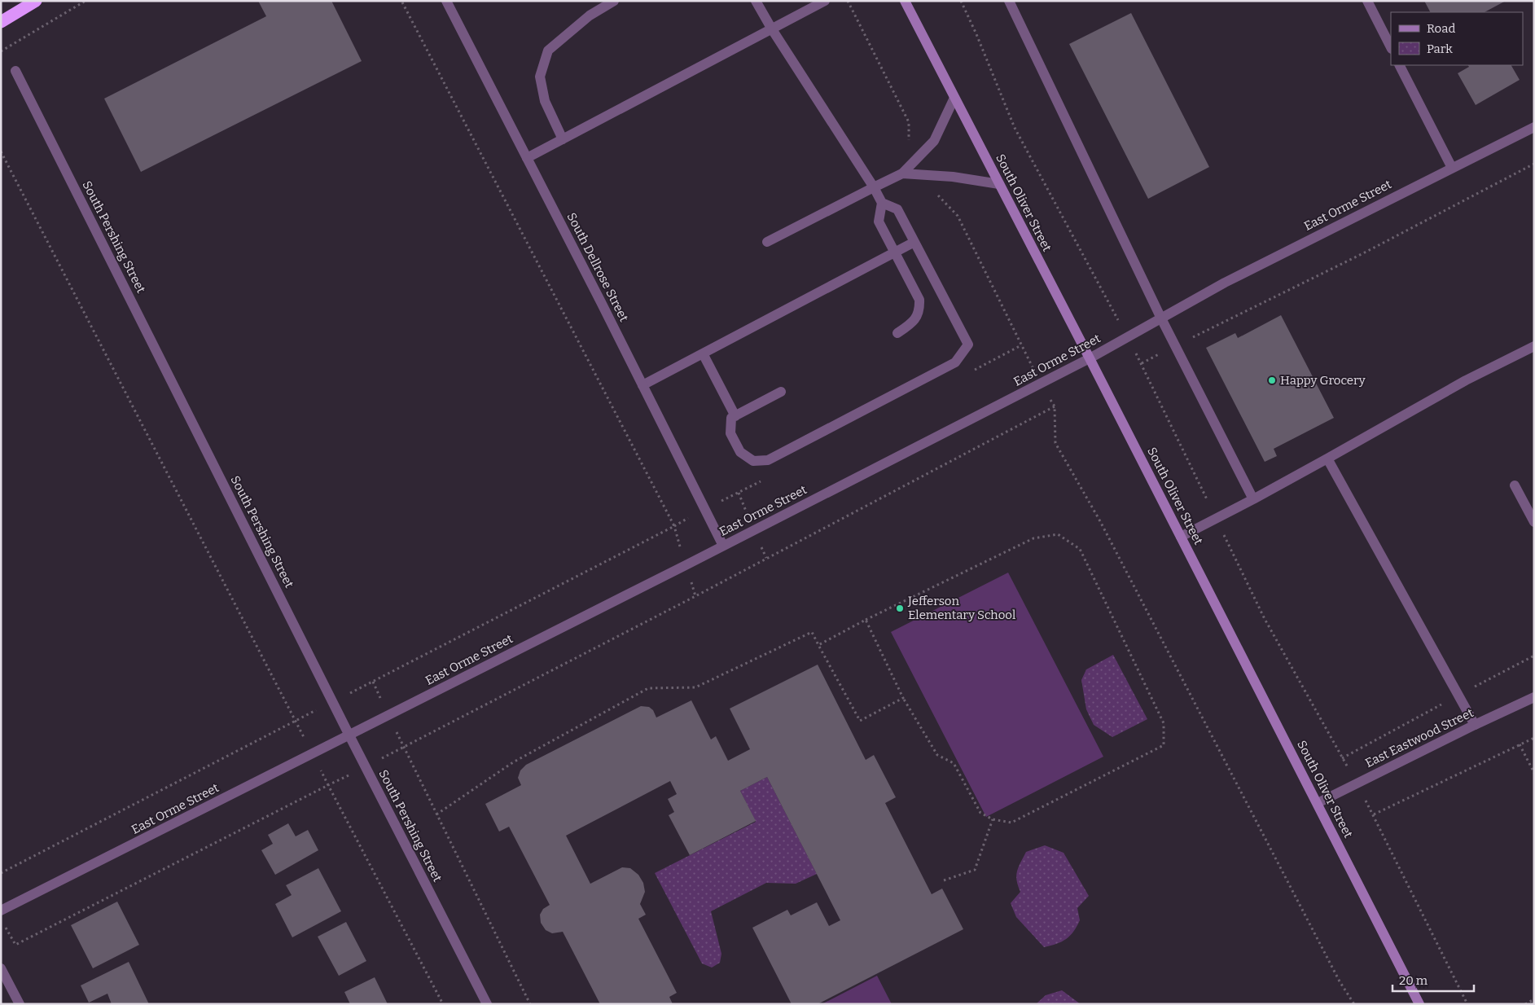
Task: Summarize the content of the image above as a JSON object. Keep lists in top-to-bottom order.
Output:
{
  "streets": {
    "main road": ["South Oliver Street"],
    "street": [
      "East Orme Street",
      "South Pershing Street",
      "South Dellrose Street",
      "East Eastwood Street"
    ]
  },
  "crossings": [
    ["South Oliver Street", "East Orme Street"],
    ["South Oliver Street", "East Eastwood Street"],
    ["East Orme Street", "South Pershing Street"],
    ["East Orme Street", "South Dellrose Street"]
  ],
  "places": ["Happy Grocery", "Jefferson Elementary School"],
  "legend": ["Road", "Park"],
  "scale_bar": "20 m"
}
